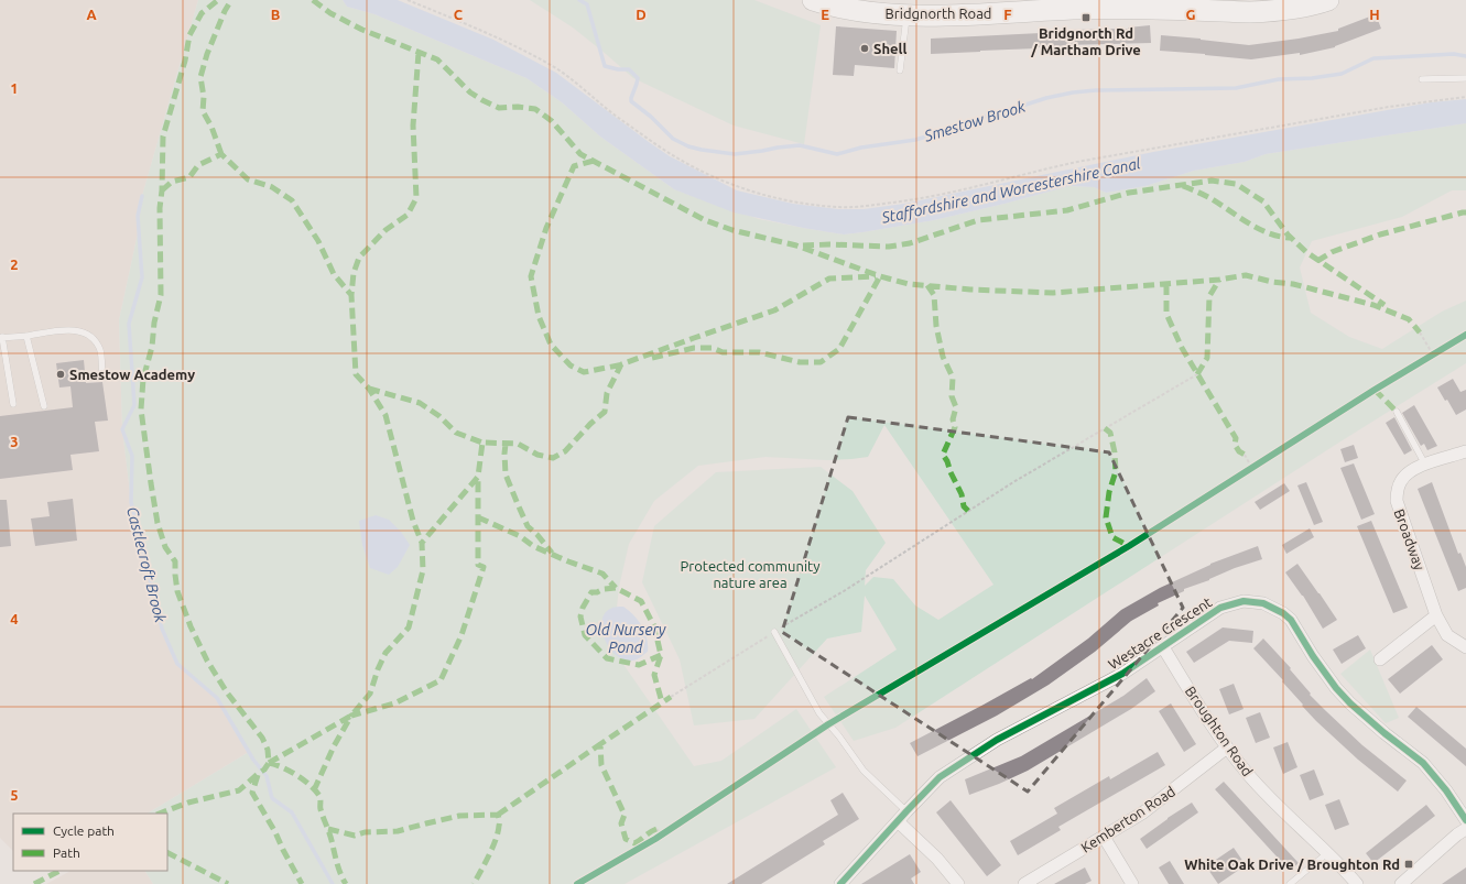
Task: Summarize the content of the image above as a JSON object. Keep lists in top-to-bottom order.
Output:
{
  "streets": {
    "highway": ["Bridgnorth Road"],
    "street": [
      "Broadway",
      "Westacre Crescent",
      "Broughton Road",
      "Kemberton Road"
    ]
  },
  "crossings": [
    ["Westacre Crescent", "Broughton Road"],
    ["Broughton Road", "Kemberton Road"]
  ],
  "water": [
    "Smestow Brook",
    "Staffordshire and Worcestershire Canal",
    "Castlecroft Brook",
    "Old Nursery Pond"
  ],
  "parks": ["Protected community nature area"],
  "places": {
    "transit": ["Bridgnorth Rd / Martham Drive", "White Oak Drive / Broughton Rd"],
    "other": ["Shell", "Smestow Academy"]
  },
  "legend": ["Cycle path", "Path"],
  "grid": {
    "columns": [
      "A",
      "B",
      "C",
      "D",
      "E",
      "F",
      "G",
      "H"
    ],
    "rows": [
      "1",
      "2",
      "3",
      "4",
      "5"
    ]
  }
}
